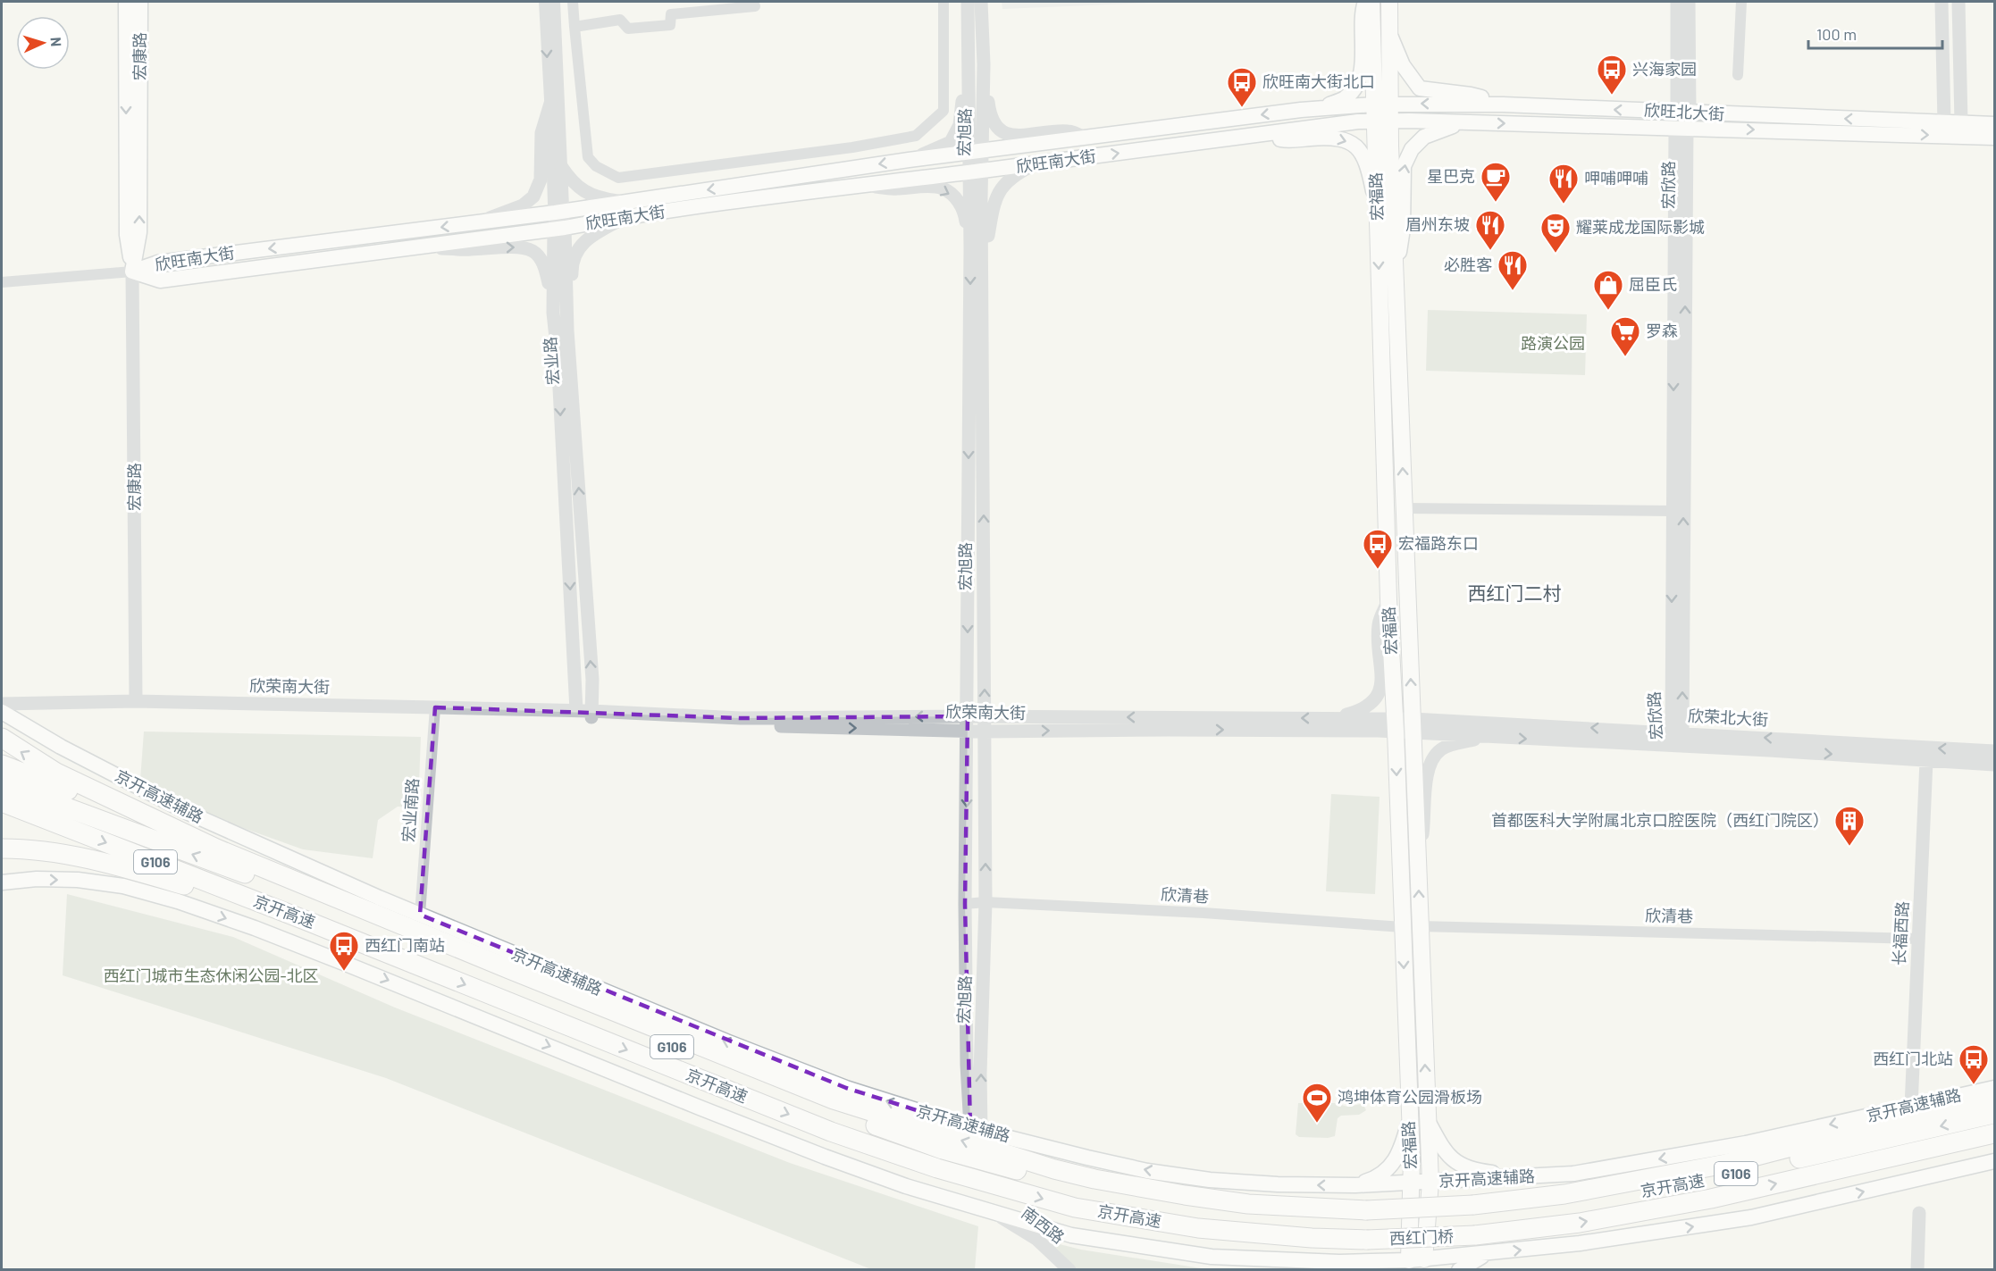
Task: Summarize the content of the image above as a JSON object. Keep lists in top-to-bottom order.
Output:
{
  "streets": {
    "highway": ["G106", "京开高速", "西红门桥"],
    "main road": [
      "宏康路",
      "欣旺北大街",
      "欣旺南大街",
      "宏福路",
      "京开高速辅路"
    ],
    "street": [
      "宏旭路",
      "宏欣路",
      "宏业路",
      "欣荣南大街",
      "欣荣北大街",
      "宏业南路",
      "欣清巷",
      "长福西路",
      "南西路"
    ]
  },
  "crossings": [
    ["宏康路", "欣旺南大街"],
    ["宏康路", "欣荣南大街"],
    ["欣旺北大街", "欣旺南大街"],
    ["欣旺北大街", "宏欣路"],
    ["欣旺北大街", "宏福路"],
    ["宏旭路", "欣旺南大街"],
    ["宏旭路", "欣荣南大街"],
    ["宏旭路", "京开高速辅路"],
    ["宏旭路", "欣清巷"],
    ["欣旺南大街", "宏福路"],
    ["欣旺南大街", "宏业路"],
    ["宏欣路", "欣荣北大街"],
    ["宏福路", "欣荣南大街"],
    ["宏福路", "欣荣北大街"],
    ["宏福路", "京开高速辅路"],
    ["宏福路", "欣清巷"],
    ["宏业路", "欣荣南大街"],
    ["欣荣南大街", "欣荣北大街"],
    ["欣荣南大街", "宏业南路"],
    ["欣荣北大街", "长福西路"],
    ["京开高速辅路", "宏业南路"],
    ["京开高速辅路", "长福西路"],
    ["欣清巷", "长福西路"],
    ["京开高速", "西红门桥"]
  ],
  "districts": ["西红门二村"],
  "parks": ["路演公园", "西红门城市生态休闲公园-北区"],
  "places": {
    "bus stop": [
      "兴海家园",
      "欣旺南大街北口",
      "宏福路东口",
      "西红门南站",
      "西红门北站"
    ],
    "cafe": ["星巴克"],
    "restaurant": ["呷哺呷哺", "眉州东坡", "必胜客"],
    "theatre": ["耀莱成龙国际影城"],
    "shop": ["屈臣氏"],
    "supermarket": ["罗森"],
    "building": ["首都医科大学附属北京口腔医院（西红门院区）"],
    "sports": ["鸿坤体育公园滑板场"]
  },
  "scale_bar": "100 m",
  "north": "right"
}
